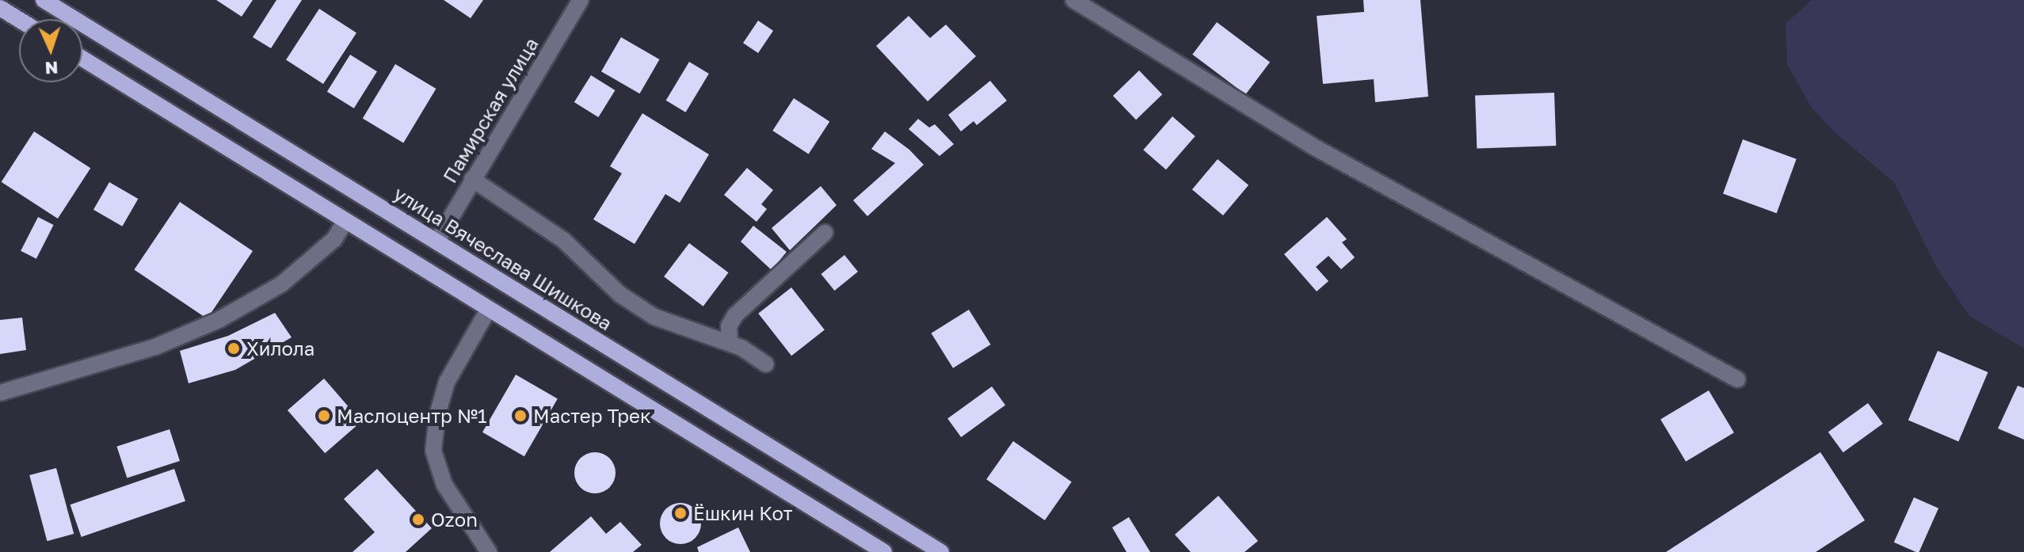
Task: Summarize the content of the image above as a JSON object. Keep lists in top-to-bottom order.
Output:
{
  "streets": {
    "main road": ["улица Вячеслава Шишкова"],
    "street": ["Памирская улица"]
  },
  "crossings": [
    ["Памирская улица", "улица Вячеслава Шишкова"]
  ],
  "places": [
    "Хилола",
    "Маслоцентр №1",
    "Мастер Трек",
    "Ёшкин Кот",
    "Ozon"
  ],
  "north": "bottom"
}
